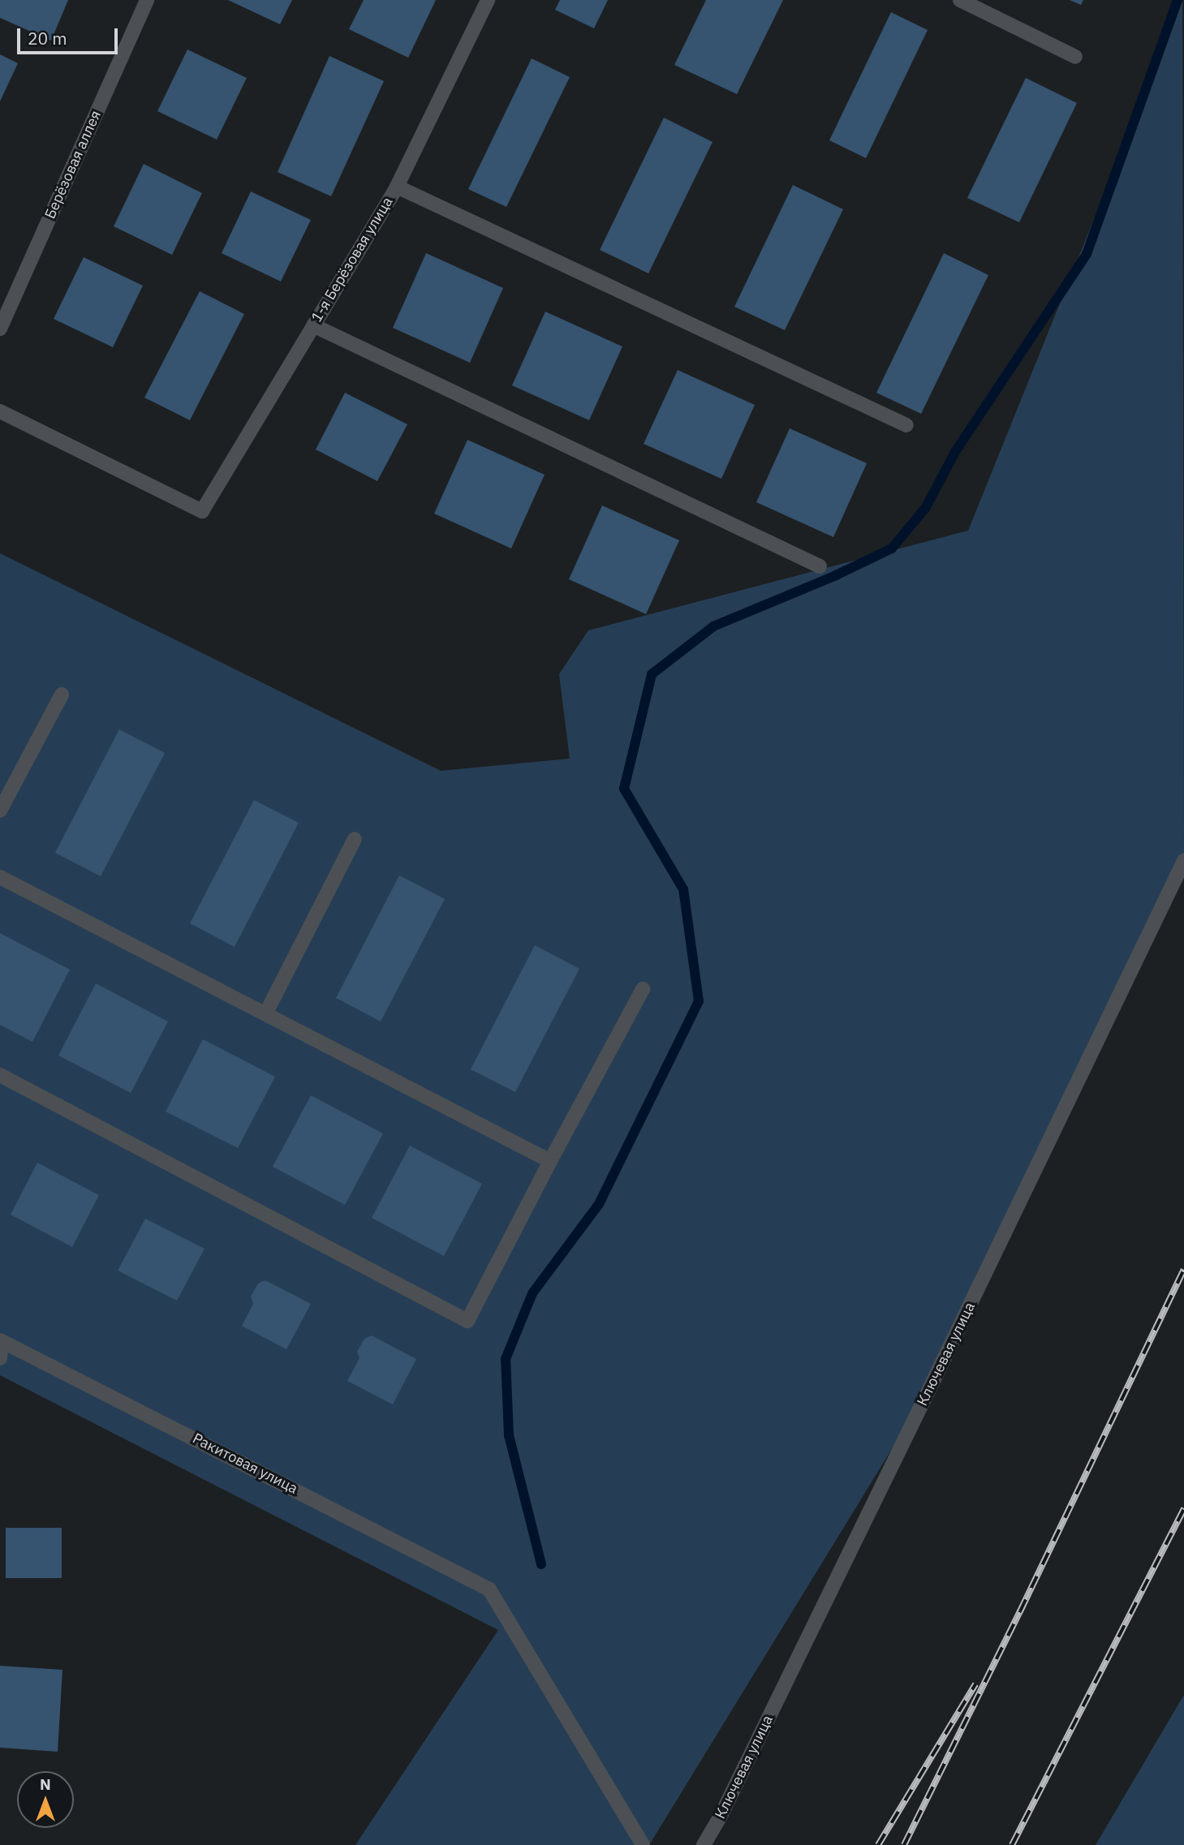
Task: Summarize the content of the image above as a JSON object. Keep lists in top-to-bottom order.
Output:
{
  "streets": {
    "street": [
      "Берёзовая аллея",
      "1-я Берёзовая улица",
      "Ключевая улица",
      "Ракитовая улица"
    ]
  },
  "scale_bar": "20 m",
  "north": "top"
}
